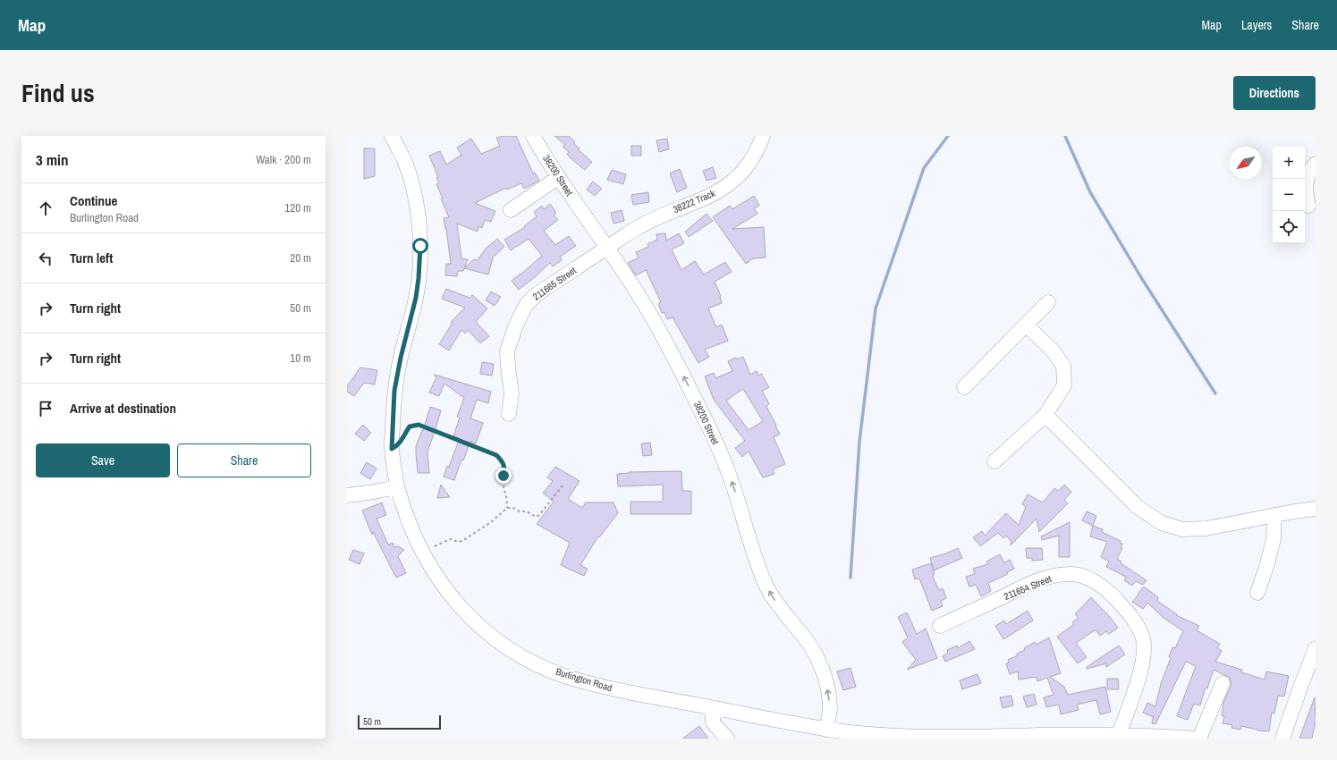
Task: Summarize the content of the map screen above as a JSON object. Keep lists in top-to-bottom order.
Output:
{
  "streets": {
    "street": [
      "38200 Street",
      "38222 Track",
      "211665 Street",
      "211654 Street",
      "Burlington Road"
    ]
  },
  "crossings": [
    ["38200 Street", "38222 Track"],
    ["38200 Street", "211665 Street"],
    ["38200 Street", "Burlington Road"],
    ["38222 Track", "211665 Street"],
    ["211654 Street", "Burlington Road"]
  ],
  "one_way": ["38200 Street"],
  "scale_bar": "50 m",
  "north": "bottom left",
  "page": {
    "header": "Map",
    "nav": ["Map", "Layers", "Share"],
    "title": "Find us",
    "buttons": [
      "Directions",
      ["Save", "Share"]
    ],
    "heading": ["3 min", "Walk · 200 m"],
    "map_buttons": ["+", "−"],
    "list": [
      ["Continue", "Burlington Road", "120 m"],
      ["Turn left", "20 m"],
      ["Turn right", "50 m"],
      ["Turn right", "10 m"],
      "Arrive at destination"
    ],
    "scale": "50 m"
  }
}
